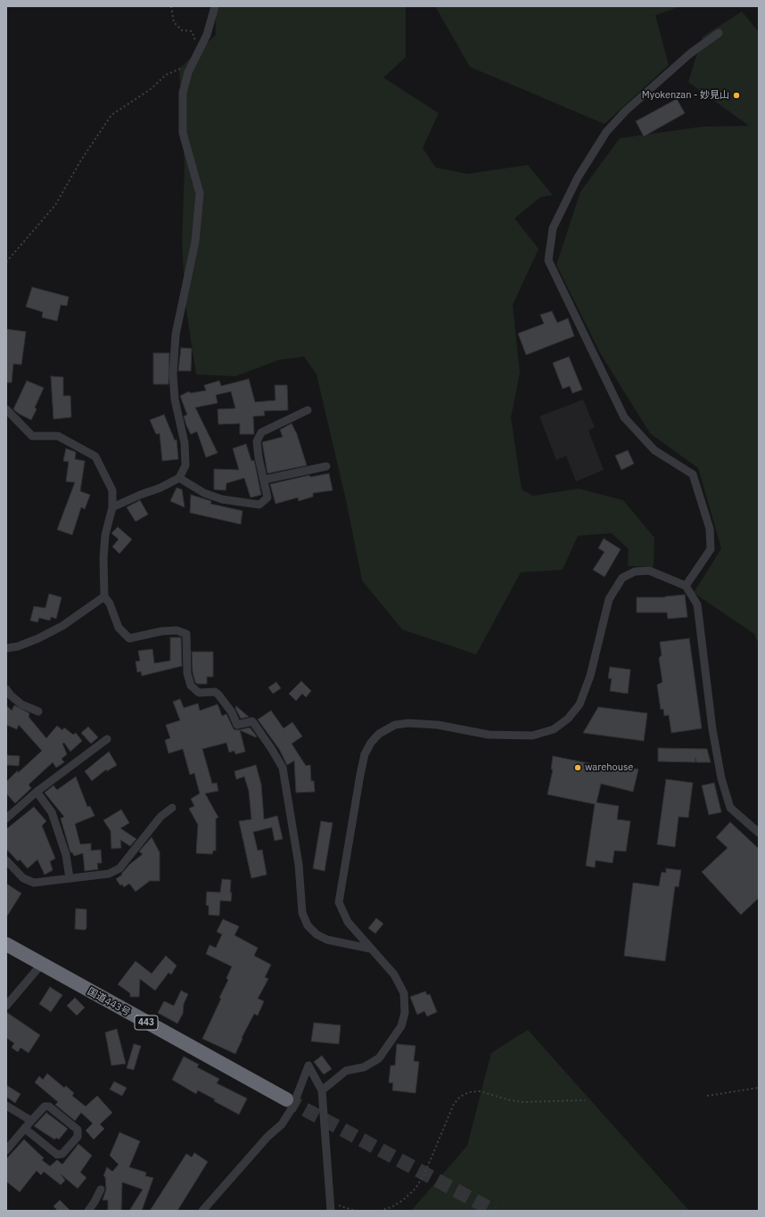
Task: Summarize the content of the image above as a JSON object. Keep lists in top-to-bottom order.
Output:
{
  "streets": {
    "highway": ["国道443号", "443"]
  },
  "places": ["Myokenzan - 妙見山", "warehouse"]
}
